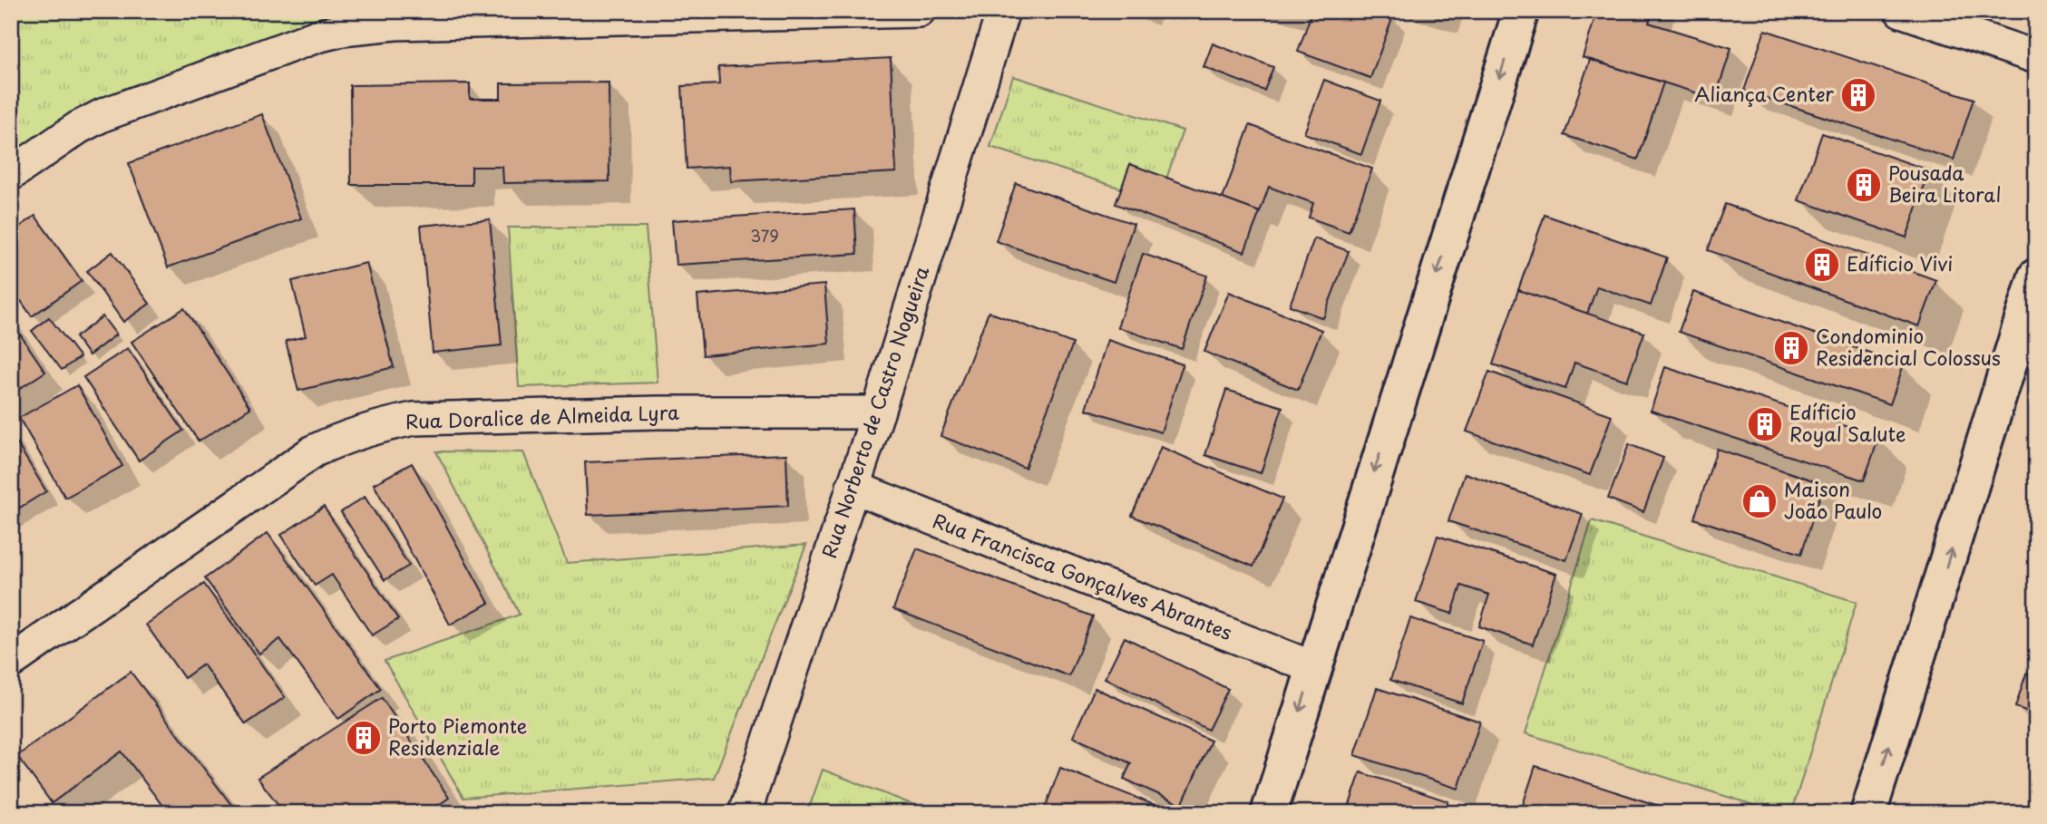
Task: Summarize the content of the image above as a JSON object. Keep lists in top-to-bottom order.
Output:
{
  "streets": {
    "street": ["Rua Norberto de Castro Nogueira", "Rua Doralice de Almeida Lyra", "Rua Francisca Gonçalves Abrantes"]
  },
  "crossings": [
    ["Rua Norberto de Castro Nogueira", "Rua Doralice de Almeida Lyra"],
    ["Rua Norberto de Castro Nogueira", "Rua Francisca Gonçalves Abrantes"]
  ],
  "places": {
    "building": [
      "Aliança Center",
      "Pousada Beira Litoral",
      "Edíficio Vivi",
      "Condominio Residencial Colossus",
      "Edíficio Royal Salute",
      "Porto Piemonte Residenziale"
    ],
    "shop": ["Maison João Paulo"]
  },
  "house_numbers": ["379"]
}
